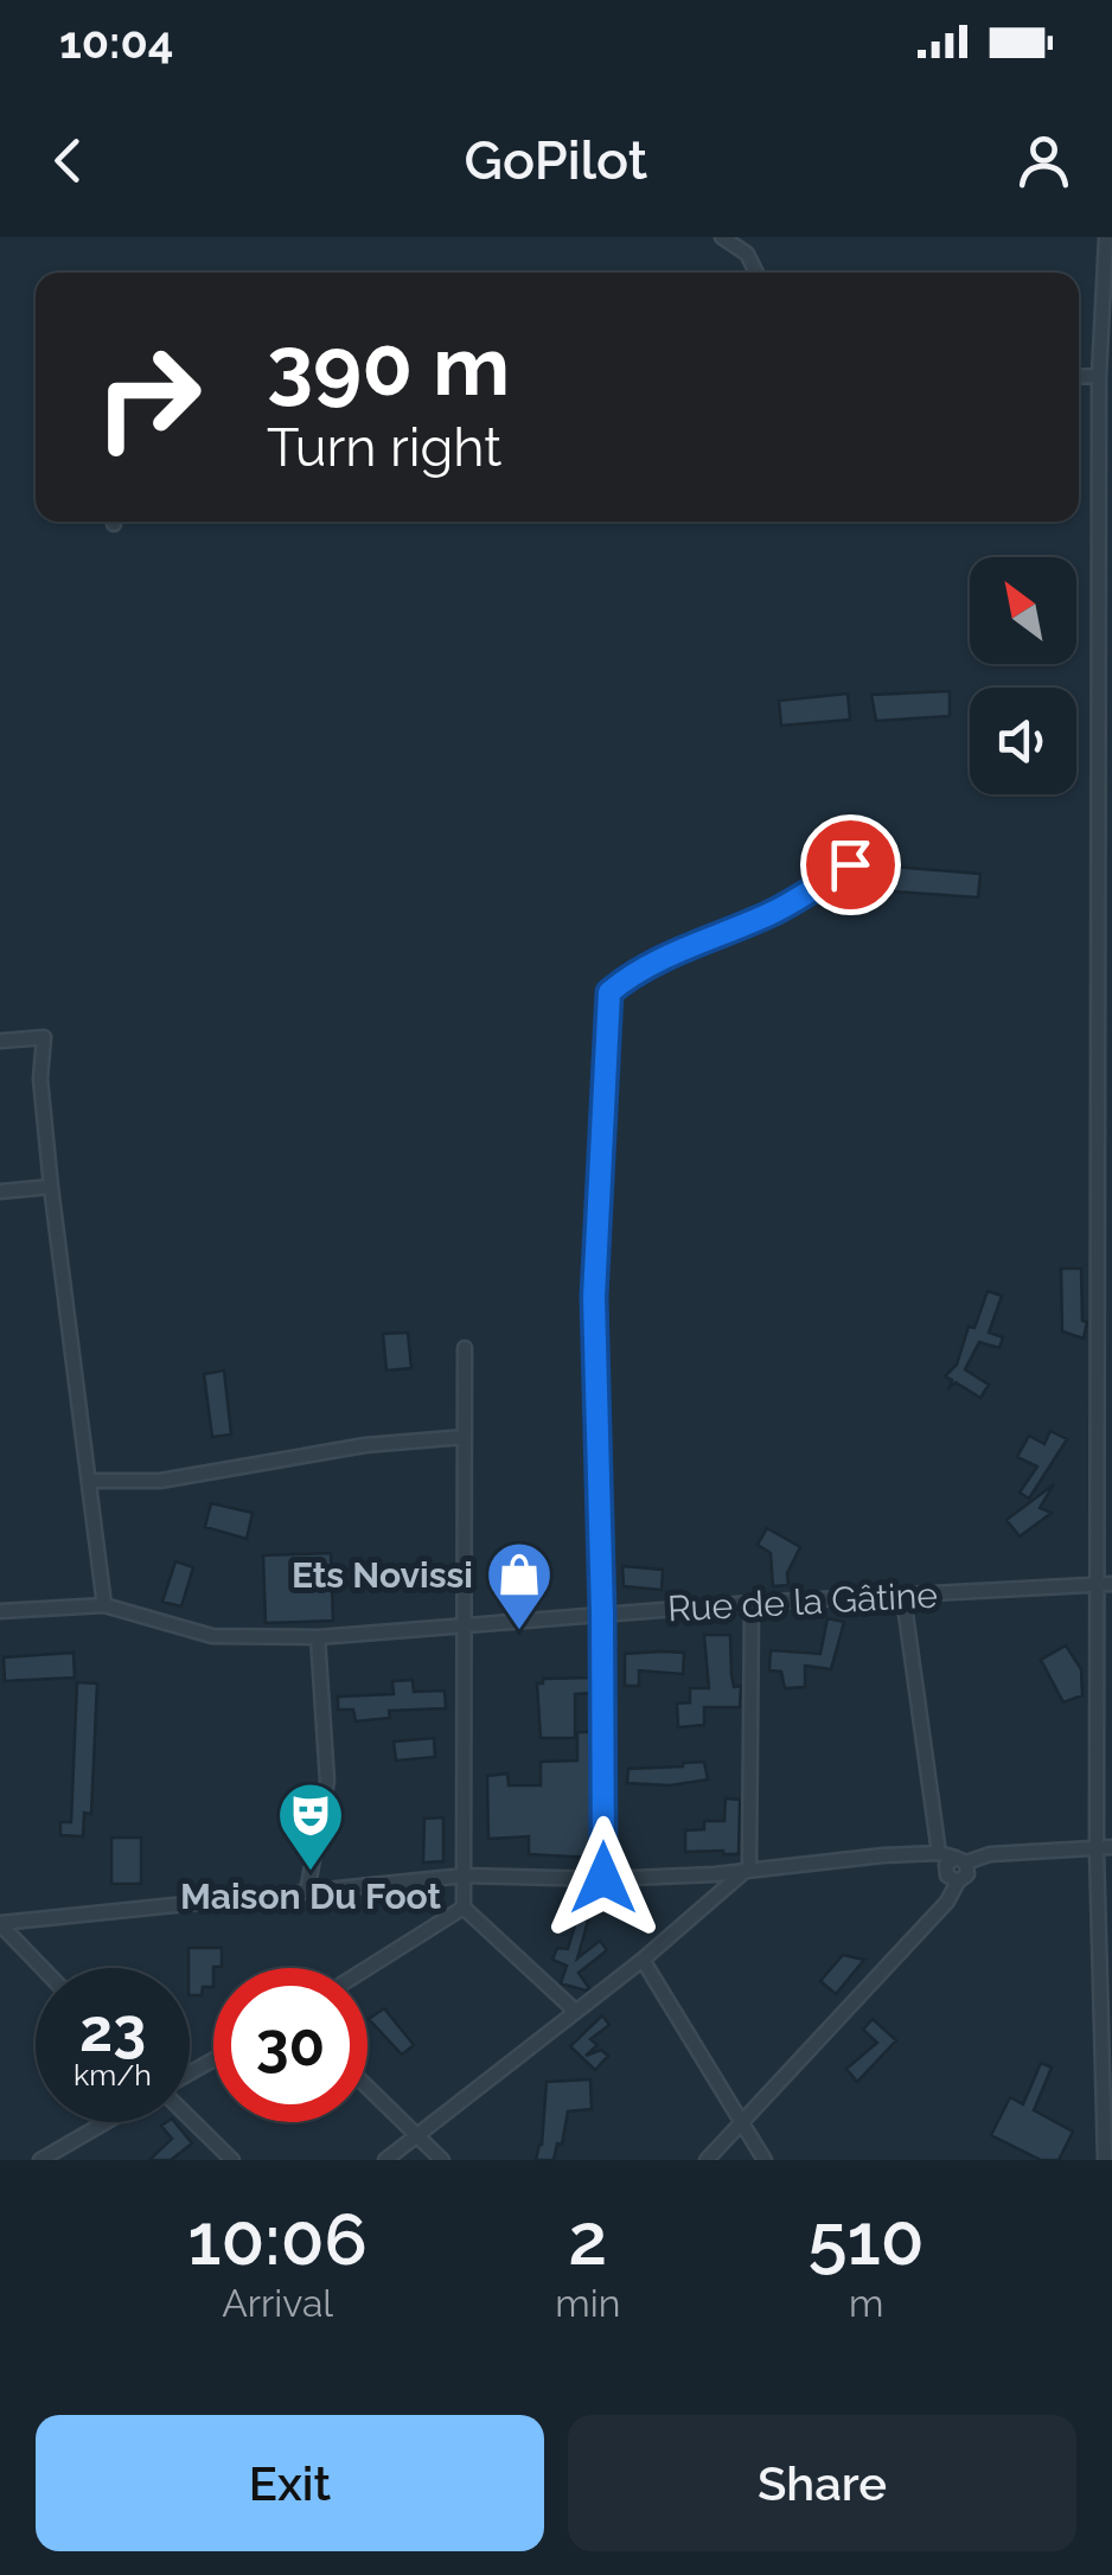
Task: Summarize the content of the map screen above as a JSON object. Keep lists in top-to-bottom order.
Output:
{
  "streets": {
    "street": ["Rue de la Gâtine"]
  },
  "places": {
    "shop": ["Ets Novissi"],
    "theatre": ["Maison Du Foot"]
  },
  "north": "top left",
  "page": {
    "status": "10:04",
    "header": "GoPilot",
    "turn": ["390 m", "Turn right"],
    "speed": "23 km/h",
    "limit": "30",
    "eta": [
      "10:06",
      "Arrival",
      "2",
      "min",
      "510",
      "m"
    ],
    "buttons": ["Exit", "Share"]
  }
}
